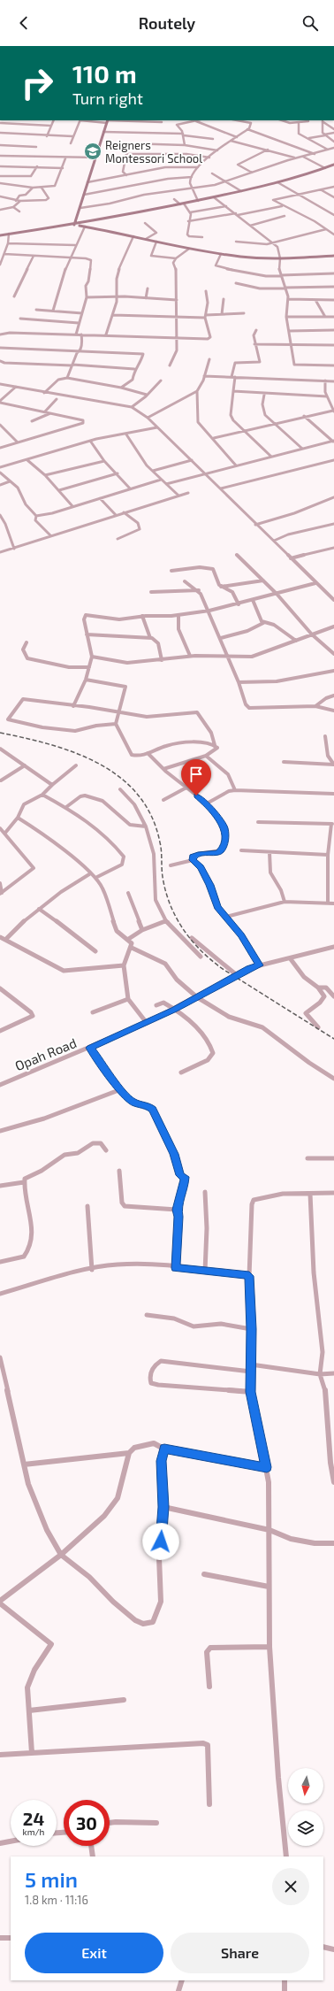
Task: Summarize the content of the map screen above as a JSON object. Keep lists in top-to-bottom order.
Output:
{
  "streets": {
    "street": ["Opah Road"]
  },
  "places": {
    "school or university": ["Reigners Montessori School"]
  },
  "north": "bottom",
  "page": {
    "header": "Routely",
    "turn": ["110 m", "Turn right"],
    "speed": "24 km/h",
    "limit": "30",
    "heading": ["5 min", "1.8 km · 11:16"],
    "buttons": ["Exit", "Share"]
  }
}
